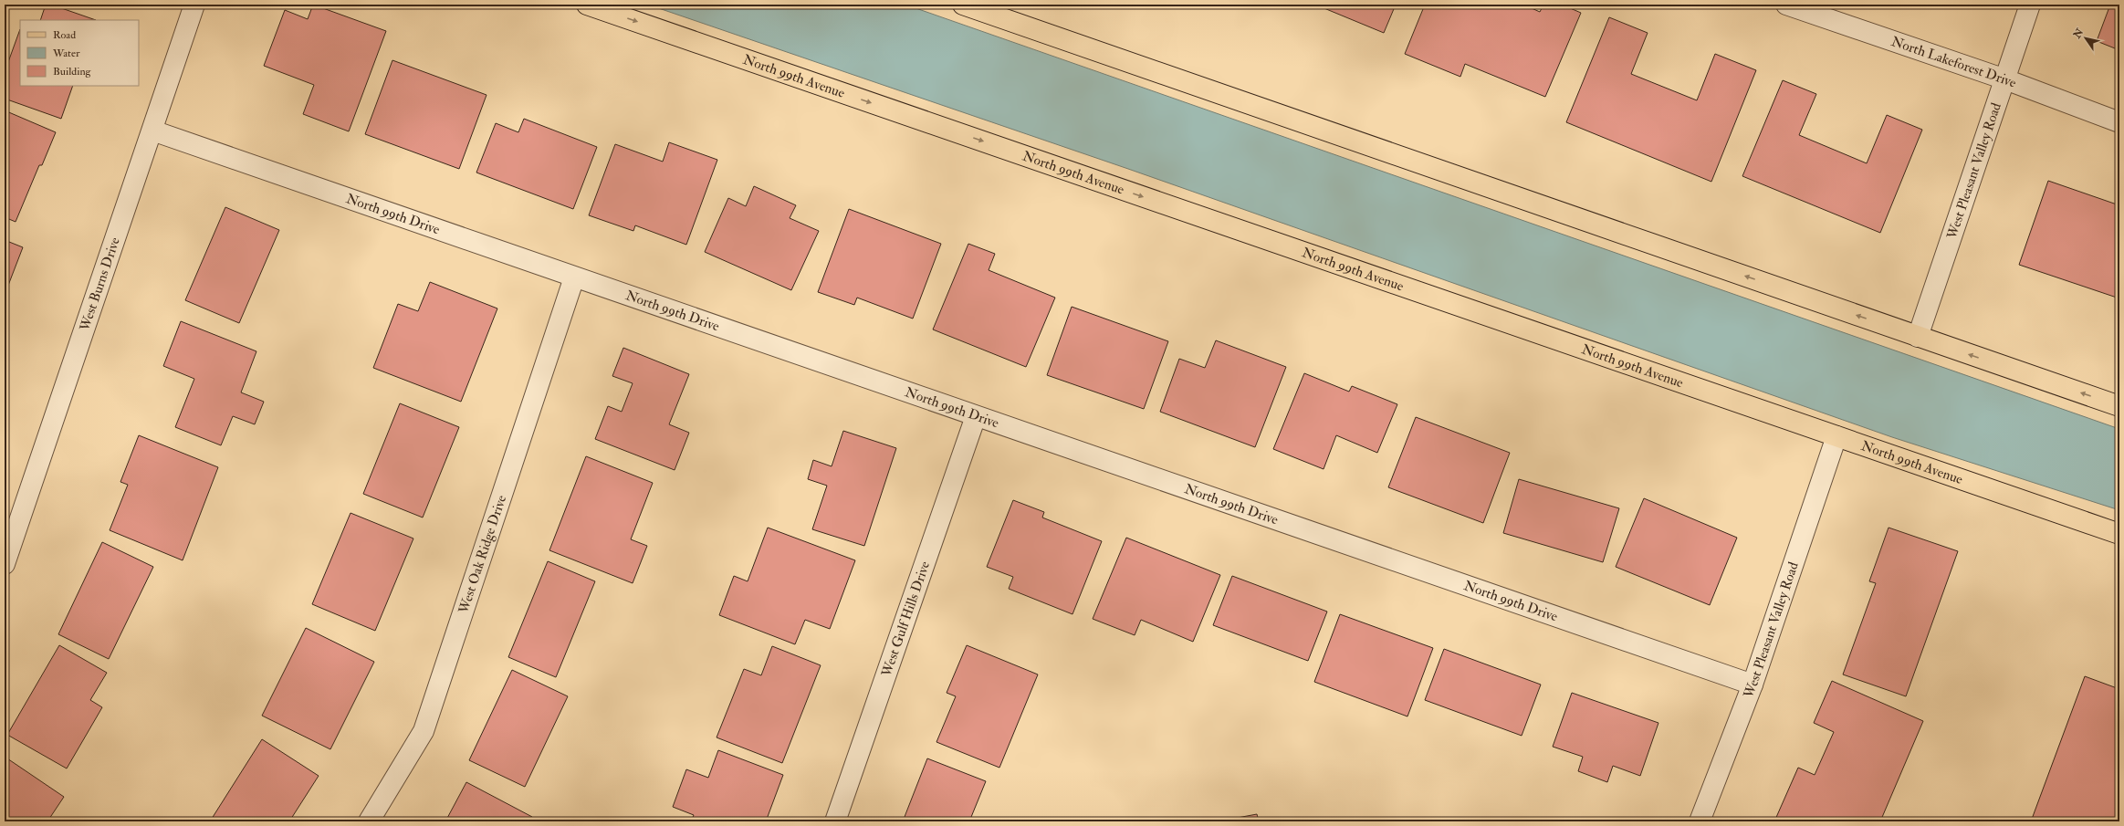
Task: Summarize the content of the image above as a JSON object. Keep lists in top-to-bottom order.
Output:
{
  "streets": {
    "main road": ["North 99th Avenue"],
    "street": [
      "North Lakeforest Drive",
      "West Pleasant Valley Road",
      "North 99th Drive",
      "West Burns Drive",
      "West Oak Ridge Drive",
      "West Gulf Hills Drive"
    ]
  },
  "crossings": [
    ["North Lakeforest Drive", "West Pleasant Valley Road"],
    ["North 99th Avenue", "West Pleasant Valley Road"],
    ["West Pleasant Valley Road", "North 99th Drive"],
    ["North 99th Drive", "West Burns Drive"],
    ["North 99th Drive", "West Oak Ridge Drive"],
    ["North 99th Drive", "West Gulf Hills Drive"]
  ],
  "legend": ["Road", "Water", "Building"],
  "north": "top left"
}
